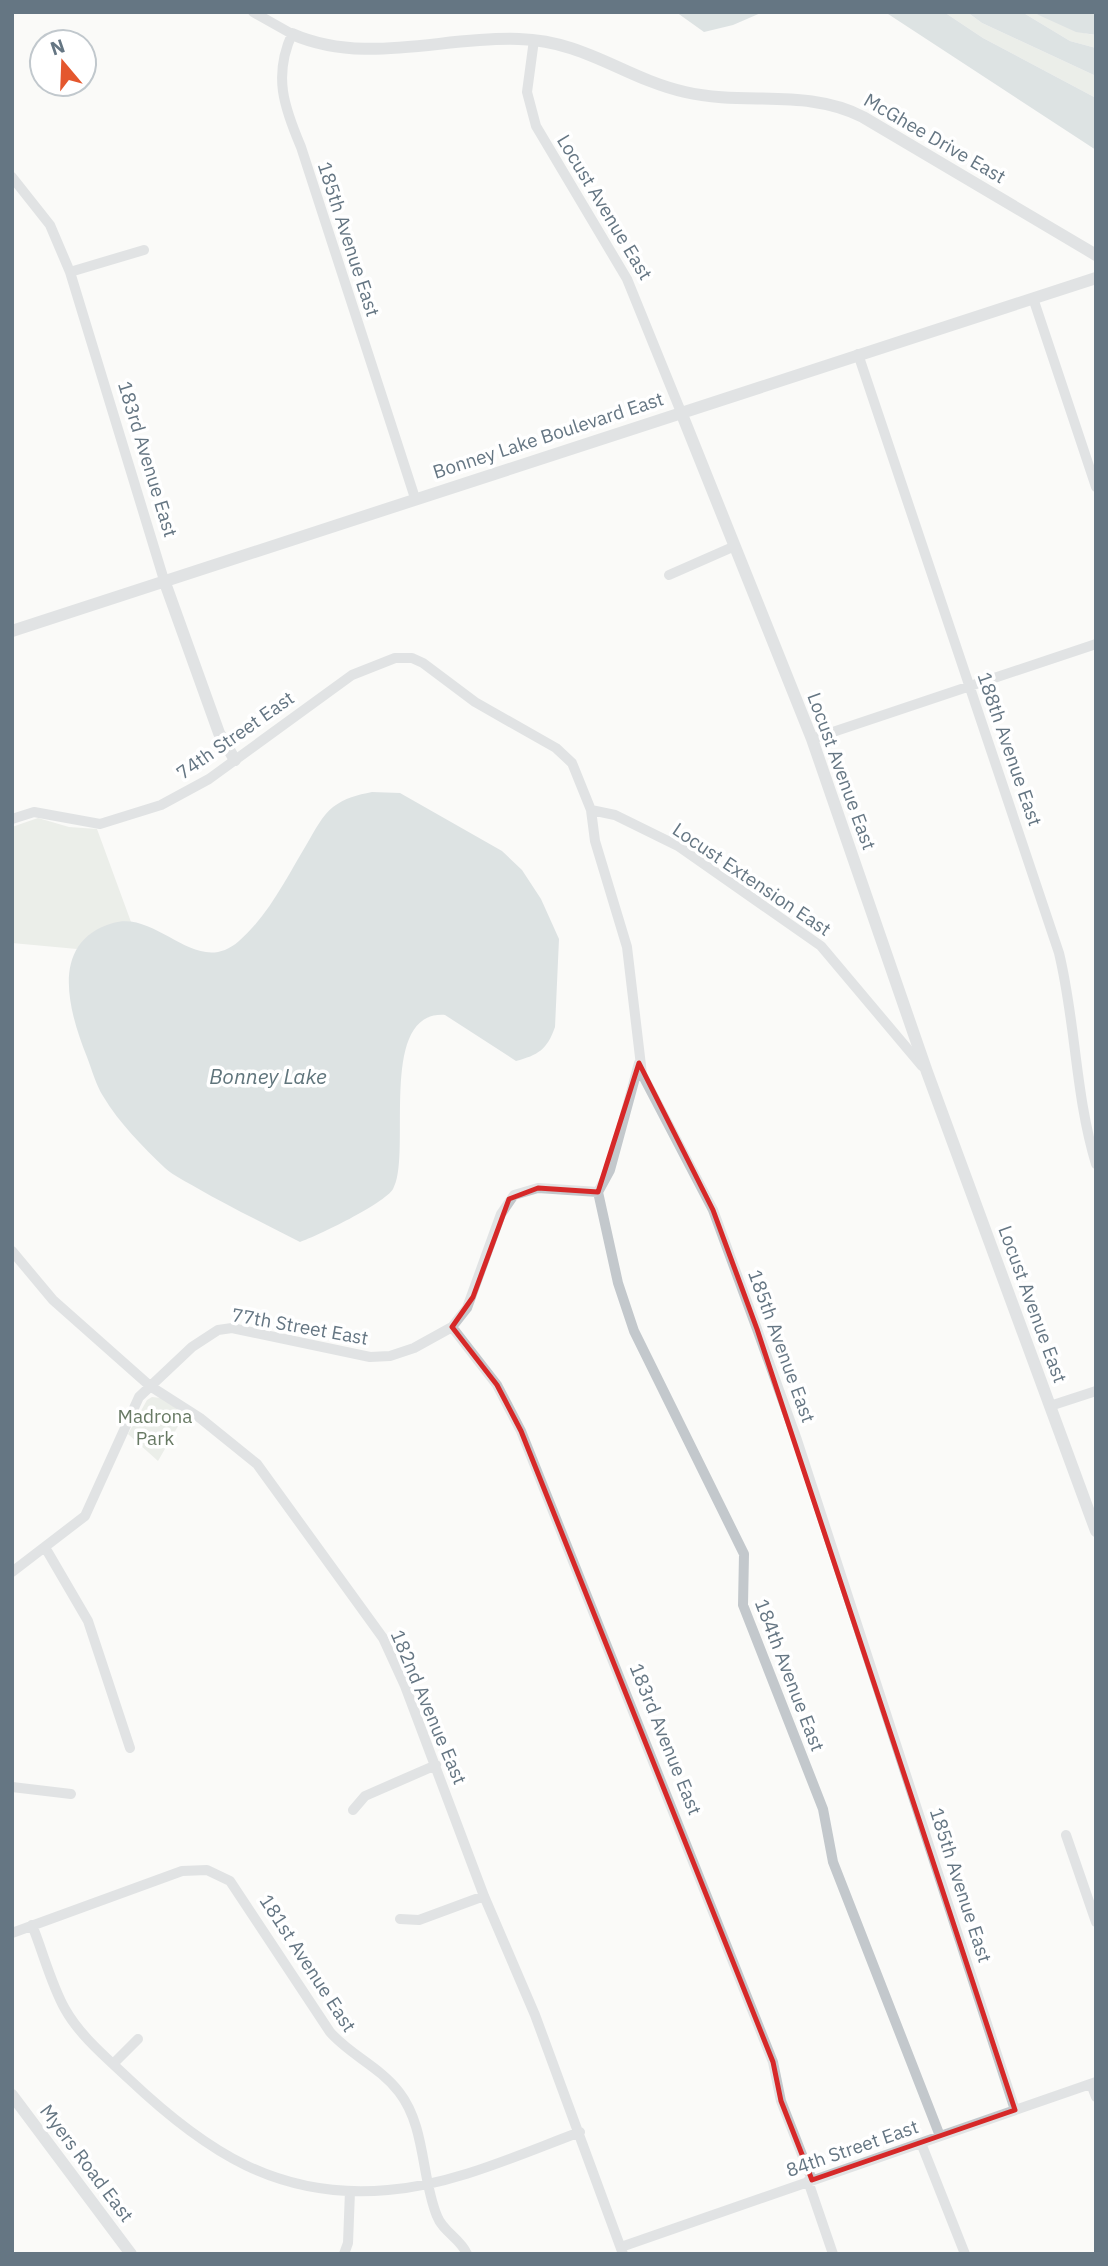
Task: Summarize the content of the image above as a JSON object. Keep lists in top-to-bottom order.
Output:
{
  "streets": {
    "street": [
      "McGhee Drive East",
      "Locust Avenue East",
      "185th Avenue East",
      "Bonney Lake Boulevard East",
      "183rd Avenue East",
      "74th Street East",
      "188th Avenue East",
      "Locust Extension East",
      "77th Street East",
      "184th Avenue East",
      "182nd Avenue East",
      "181st Avenue East",
      "84th Street East",
      "Myers Road East"
    ]
  },
  "crossings": [
    ["McGhee Drive East", "Locust Avenue East"],
    ["McGhee Drive East", "185th Avenue East"],
    ["Locust Avenue East", "Bonney Lake Boulevard East"],
    ["Locust Avenue East", "Locust Extension East"],
    ["185th Avenue East", "Bonney Lake Boulevard East"],
    ["185th Avenue East", "74th Street East"],
    ["185th Avenue East", "Locust Extension East"],
    ["185th Avenue East", "84th Street East"],
    ["Bonney Lake Boulevard East", "183rd Avenue East"],
    ["Bonney Lake Boulevard East", "188th Avenue East"],
    ["183rd Avenue East", "74th Street East"],
    ["183rd Avenue East", "77th Street East"],
    ["183rd Avenue East", "84th Street East"],
    ["77th Street East", "184th Avenue East"],
    ["77th Street East", "182nd Avenue East"],
    ["184th Avenue East", "84th Street East"],
    ["182nd Avenue East", "84th Street East"]
  ],
  "water": ["Bonney Lake"],
  "parks": ["Madrona Park"],
  "north": "top"
}
